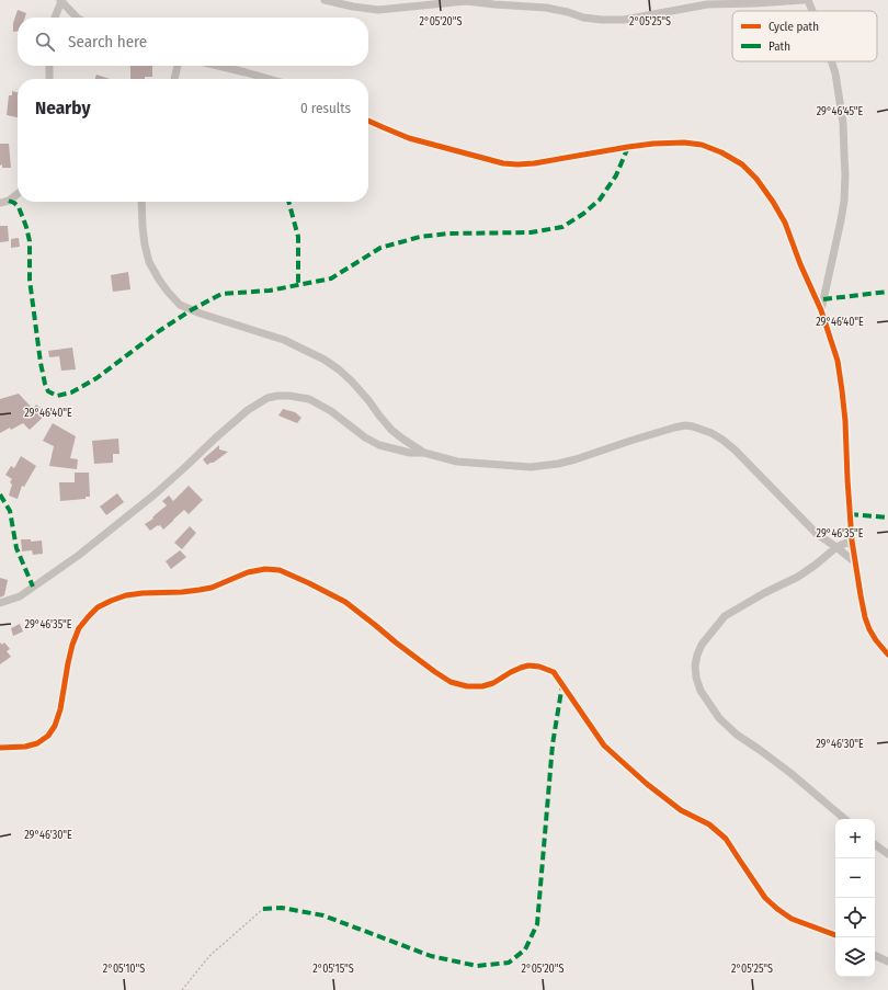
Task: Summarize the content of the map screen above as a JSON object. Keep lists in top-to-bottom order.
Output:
{
  "legend": ["Cycle path", "Path"],
  "page": {
    "search": "Search here",
    "heading": ["Nearby", "0 results"],
    "map_buttons": ["+", "−"]
  },
  "coordinates": [
    "2°05'20\"S",
    "2°05'25\"S",
    "29°46'45\"E",
    "29°46'40\"E",
    "29°46'35\"E",
    "29°46'30\"E",
    "2°05'10\"S",
    "2°05'15\"S"
  ]
}
